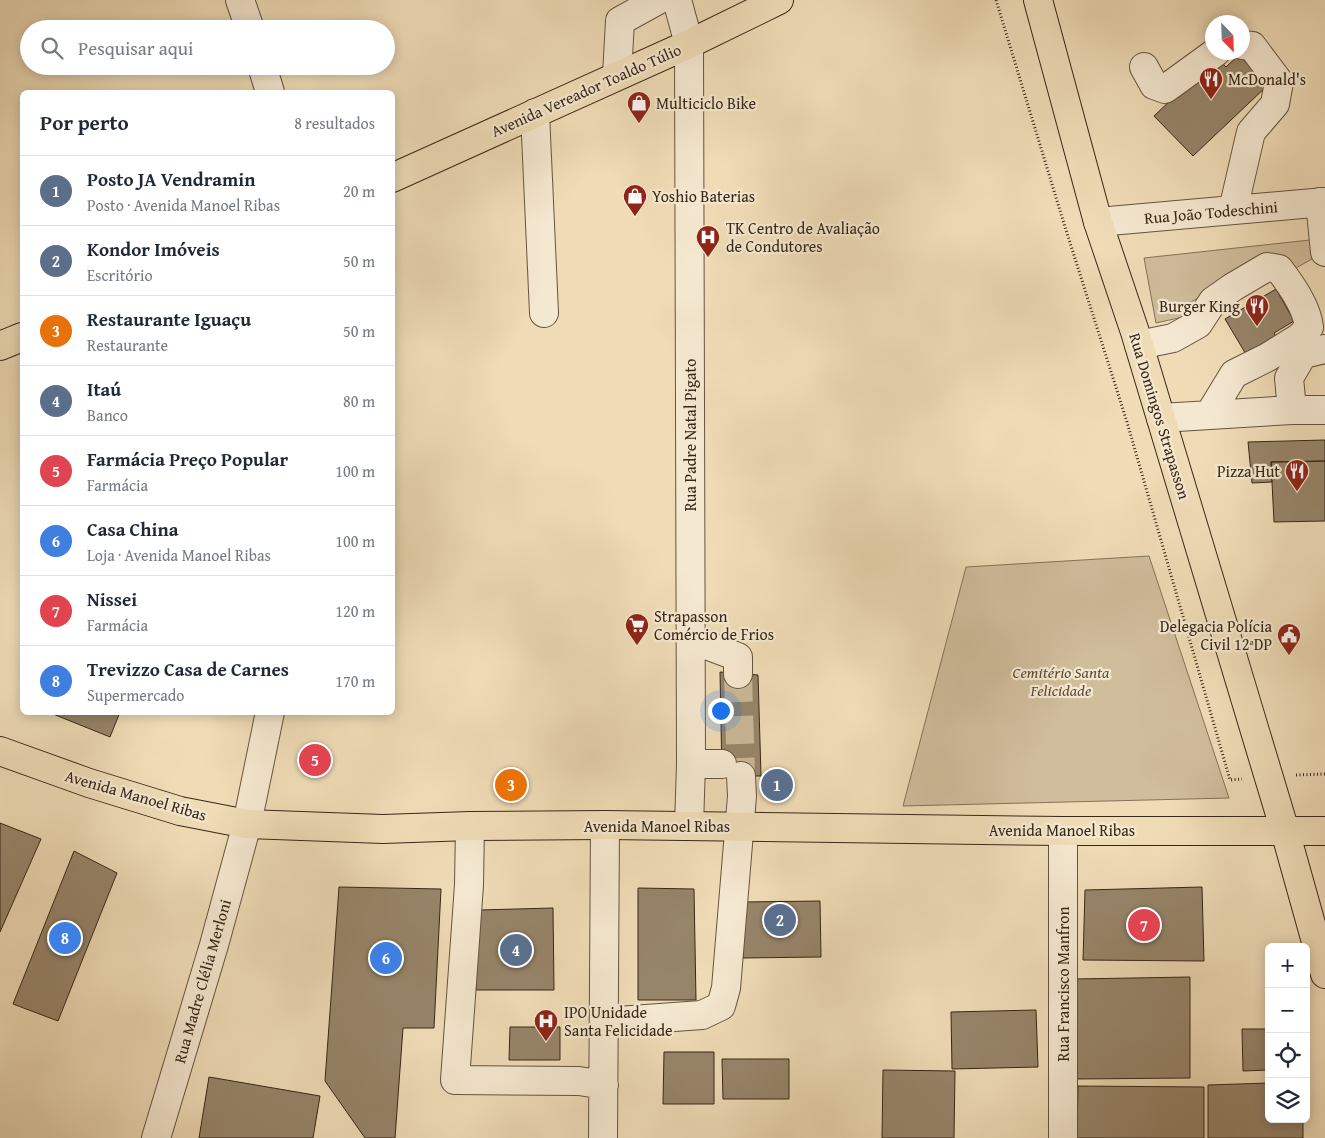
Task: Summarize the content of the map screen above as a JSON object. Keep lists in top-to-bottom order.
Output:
{
  "streets": {
    "main road": ["Avenida Vereador Toaldo Túlio", "Rua Domingos Strapasson", "Avenida Manoel Ribas"],
    "street": [
      "Rua João Todeschini",
      "Rua Padre Natal Pigato",
      "Rua Madre Clélia Merloni",
      "Rua Francisco Manfron"
    ]
  },
  "crossings": [
    ["Avenida Vereador Toaldo Túlio", "Rua Padre Natal Pigato"],
    ["Rua João Todeschini", "Rua Domingos Strapasson"],
    ["Rua Domingos Strapasson", "Avenida Manoel Ribas"],
    ["Rua Padre Natal Pigato", "Avenida Manoel Ribas"],
    ["Avenida Manoel Ribas", "Rua Madre Clélia Merloni"],
    ["Avenida Manoel Ribas", "Rua Francisco Manfron"]
  ],
  "parks": ["Cemitério Santa Felicidade"],
  "places": {
    "restaurant": ["McDonald's", "Burger King", "Pizza Hut"],
    "shop": ["Multiciclo Bike", "Yoshio Baterias"],
    "hospital": ["TK Centro de Avaliação de Condutores", "IPO Unidade Santa Felicidade"],
    "supermarket": ["Strapasson Comércio de Frios"],
    "public building": ["Delegacia Polícia Civil 12ªDP"]
  },
  "north": "bottom right",
  "page": {
    "search": "Pesquisar aqui",
    "heading": ["Por perto", "8 resultados"],
    "list": [
      {
        "mark": "1",
        "name": "Posto JA Vendramin",
        "note": "Posto · Avenida Manoel Ribas",
        "value": "20 m"
      },
      {
        "mark": "2",
        "name": "Kondor Imóveis",
        "note": "Escritório",
        "value": "50 m"
      },
      {
        "mark": "3",
        "name": "Restaurante Iguaçu",
        "note": "Restaurante",
        "value": "50 m"
      },
      {
        "mark": "4",
        "name": "Itaú",
        "note": "Banco",
        "value": "80 m"
      },
      {
        "mark": "5",
        "name": "Farmácia Preço Popular",
        "note": "Farmácia",
        "value": "100 m"
      },
      {
        "mark": "6",
        "name": "Casa China",
        "note": "Loja · Avenida Manoel Ribas",
        "value": "100 m"
      },
      {
        "mark": "7",
        "name": "Nissei",
        "note": "Farmácia",
        "value": "120 m"
      },
      {
        "mark": "8",
        "name": "Trevizzo Casa de Carnes",
        "note": "Supermercado",
        "value": "170 m"
      }
    ],
    "pins": [
      "5",
      "1",
      "3",
      "2",
      "7",
      "8",
      "4",
      "6"
    ],
    "map_buttons": ["+", "−"]
  }
}
